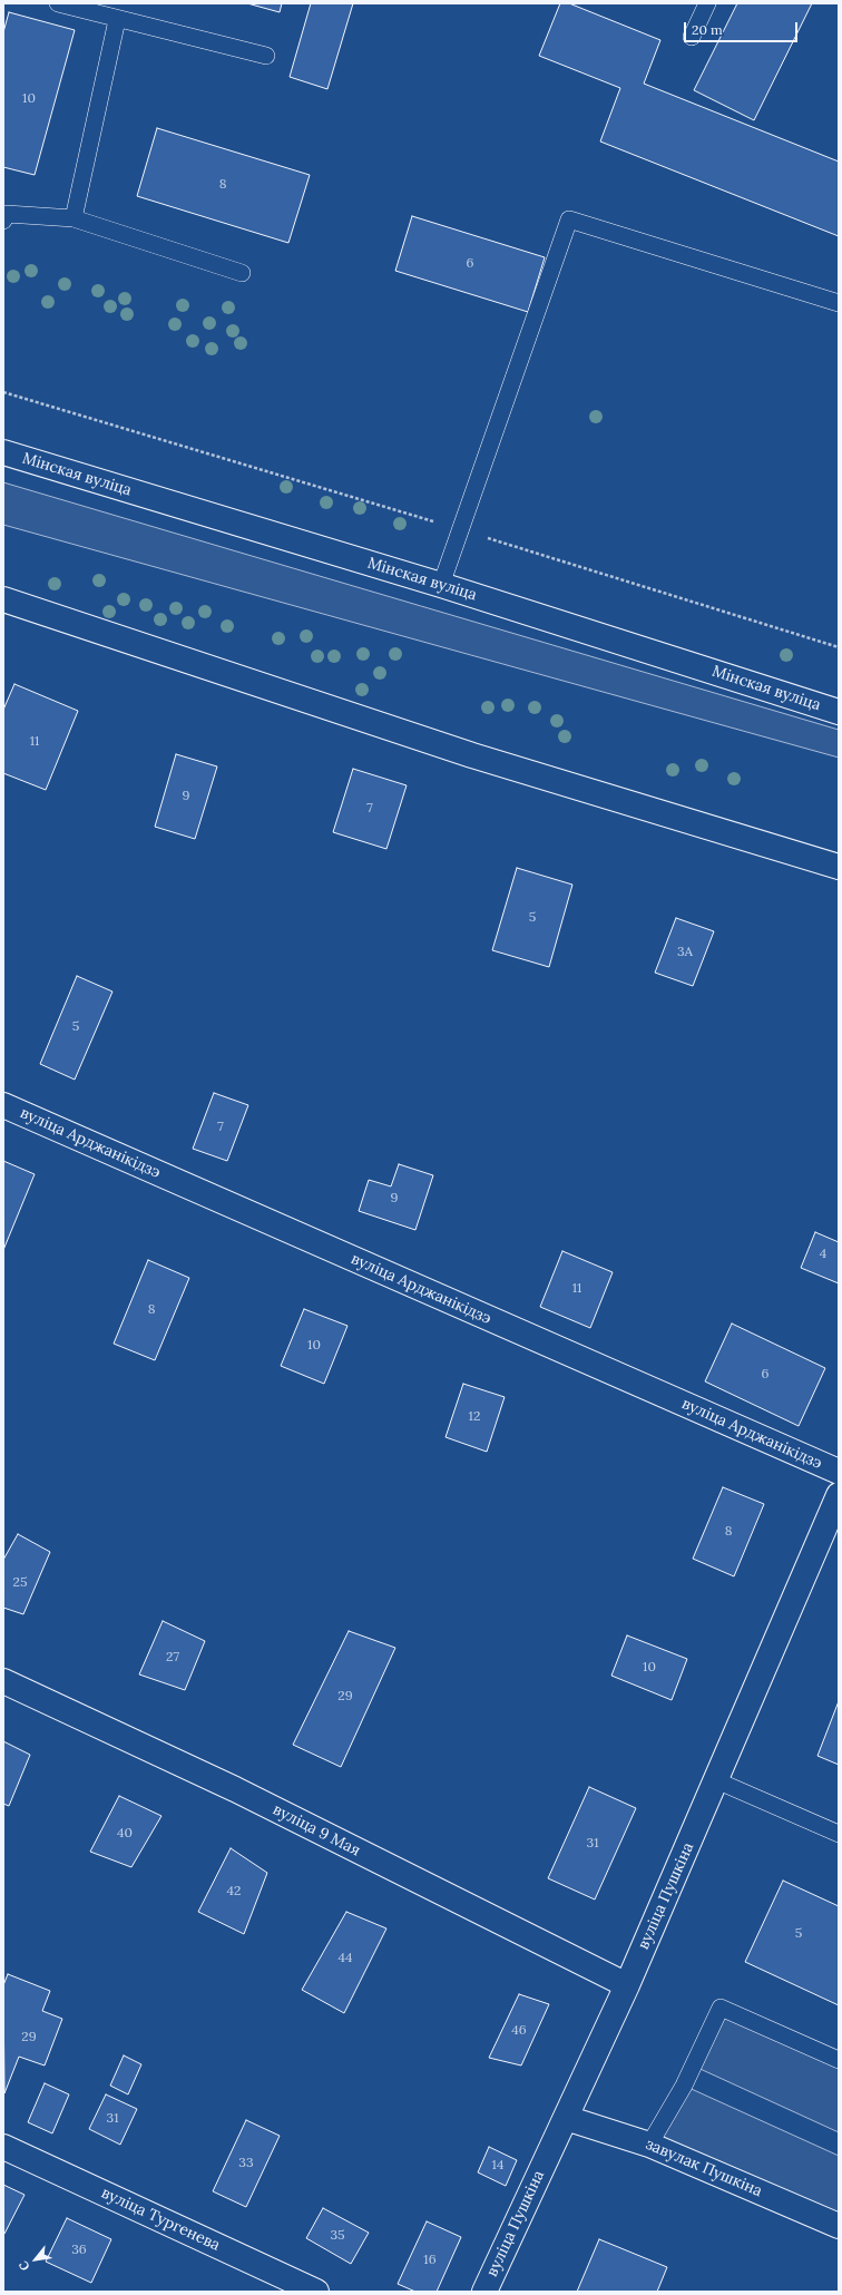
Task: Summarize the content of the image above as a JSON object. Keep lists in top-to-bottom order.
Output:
{
  "streets": {
    "street": [
      "Мінская вуліца",
      "вуліца Арджанікідзэ",
      "вуліца 9 Мая",
      "вуліца Пушкіна",
      "завулак Пушкіна",
      "вуліца Тургенева"
    ]
  },
  "crossings": [
    ["вуліца 9 Мая", "вуліца Пушкіна"],
    ["вуліца Пушкіна", "завулак Пушкіна"]
  ],
  "house_numbers": [
    "10",
    "8",
    "6",
    "11",
    "9",
    "7",
    "5",
    "3А",
    "5",
    "7",
    "9",
    "4",
    "11",
    "8",
    "10",
    "6",
    "12",
    "8",
    "25",
    "27",
    "10",
    "29",
    "40",
    "31",
    "42",
    "5",
    "44",
    "46",
    "29",
    "31",
    "33",
    "14",
    "35",
    "36",
    "16"
  ],
  "scale_bar": "20 m",
  "north": "bottom left"
}
